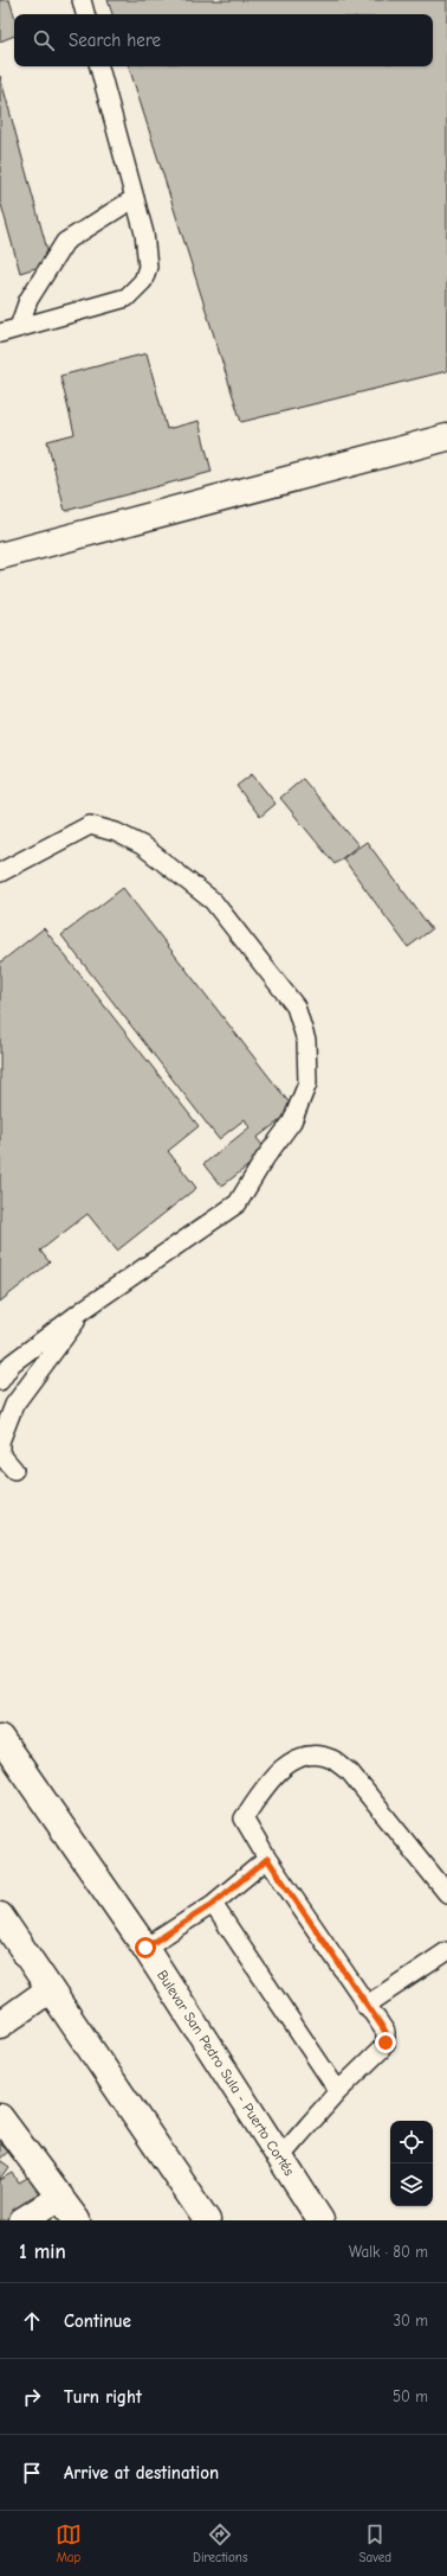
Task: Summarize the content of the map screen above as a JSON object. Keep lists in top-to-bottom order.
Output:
{
  "streets": {
    "main road": ["Bulevar San Pedro Sula - Puerto Cortés"]
  },
  "page": {
    "search": "Search here",
    "heading": ["1 min", "Walk · 80 m"],
    "list": [
      ["Continue", "30 m"],
      ["Turn right", "50 m"],
      "Arrive at destination"
    ],
    "nav": ["Map", "Directions", "Saved"]
  }
}
